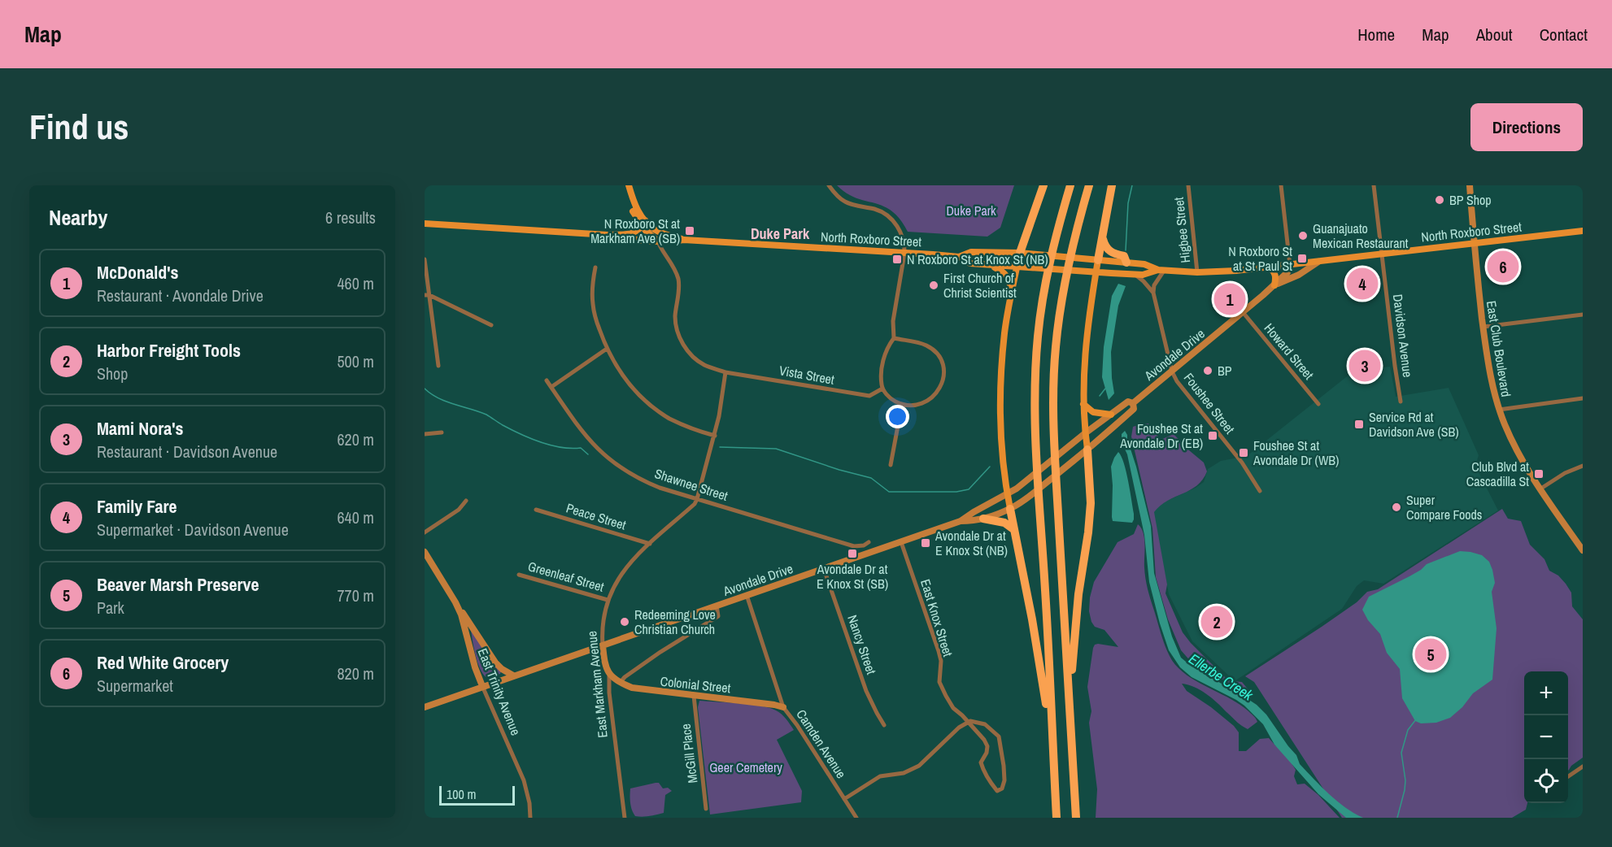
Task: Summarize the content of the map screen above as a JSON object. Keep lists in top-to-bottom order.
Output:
{
  "streets": {
    "main road": [
      "North Roxboro Street",
      "East Club Boulevard",
      "Avondale Drive",
      "East Markham Avenue",
      "Colonial Street",
      "East Trinity Avenue"
    ],
    "street": [
      "Higbee Street",
      "Davidson Avenue",
      "Howard Street",
      "Vista Street",
      "Foushee Street",
      "Shawnee Street",
      "Peace Street",
      "Greenleaf Street",
      "East Knox Street",
      "Nancy Street",
      "Camden Avenue",
      "McGill Place"
    ]
  },
  "crossings": [
    ["Higbee Street", "North Roxboro Street"],
    ["North Roxboro Street", "Davidson Avenue"],
    ["North Roxboro Street", "East Club Boulevard"],
    ["North Roxboro Street", "Avondale Drive"],
    ["Howard Street", "Avondale Drive"],
    ["Avondale Drive", "Foushee Street"],
    ["Avondale Drive", "East Knox Street"],
    ["Avondale Drive", "Nancy Street"],
    ["Avondale Drive", "East Markham Avenue"],
    ["Avondale Drive", "East Trinity Avenue"],
    ["Avondale Drive", "Camden Avenue"],
    ["Vista Street", "East Markham Avenue"],
    ["Shawnee Street", "East Markham Avenue"],
    ["Peace Street", "East Markham Avenue"],
    ["Greenleaf Street", "East Markham Avenue"],
    ["East Markham Avenue", "Colonial Street"],
    ["Colonial Street", "Camden Avenue"],
    ["Colonial Street", "McGill Place"]
  ],
  "districts": ["Duke Park"],
  "water": ["Ellerbe Creek"],
  "parks": ["Duke Park", "Geer Cemetery"],
  "places": {
    "other": [
      "BP Shop",
      "Guanajuato Mexican Restaurant",
      "First Church of Christ Scientist",
      "BP",
      "Super Compare Foods",
      "Redeeming Love Christian Church"
    ],
    "transit": [
      "N Roxboro St at Markham Ave (SB)",
      "N Roxboro St at St Paul St",
      "N Roxboro St at Knox St (NB)",
      "Service Rd at Davidson Ave (SB)",
      "Foushee St at Avondale Dr (EB)",
      "Foushee St at Avondale Dr (WB)",
      "Club Blvd at Cascadilla St",
      "Avondale Dr at E Knox St (NB)",
      "Avondale Dr at E Knox St (SB)"
    ]
  },
  "scale_bar": "100 m",
  "page": {
    "header": "Map",
    "nav": [
      "Home",
      "Map",
      "About",
      "Contact"
    ],
    "buttons": "Directions",
    "title": "Find us",
    "heading": ["Nearby", "6 results"],
    "list": [
      {
        "mark": "1",
        "name": "McDonald's",
        "note": "Restaurant · Avondale Drive",
        "value": "460 m"
      },
      {
        "mark": "2",
        "name": "Harbor Freight Tools",
        "note": "Shop",
        "value": "500 m"
      },
      {
        "mark": "3",
        "name": "Mami Nora's",
        "note": "Restaurant · Davidson Avenue",
        "value": "620 m"
      },
      {
        "mark": "4",
        "name": "Family Fare",
        "note": "Supermarket · Davidson Avenue",
        "value": "640 m"
      },
      {
        "mark": "5",
        "name": "Beaver Marsh Preserve",
        "note": "Park",
        "value": "770 m"
      },
      {
        "mark": "6",
        "name": "Red White Grocery",
        "note": "Supermarket",
        "value": "820 m"
      }
    ],
    "pins": [
      "6",
      "4",
      "1",
      "3",
      "2",
      "5"
    ],
    "map_buttons": ["+", "−"],
    "scale": "100 m"
  }
}
